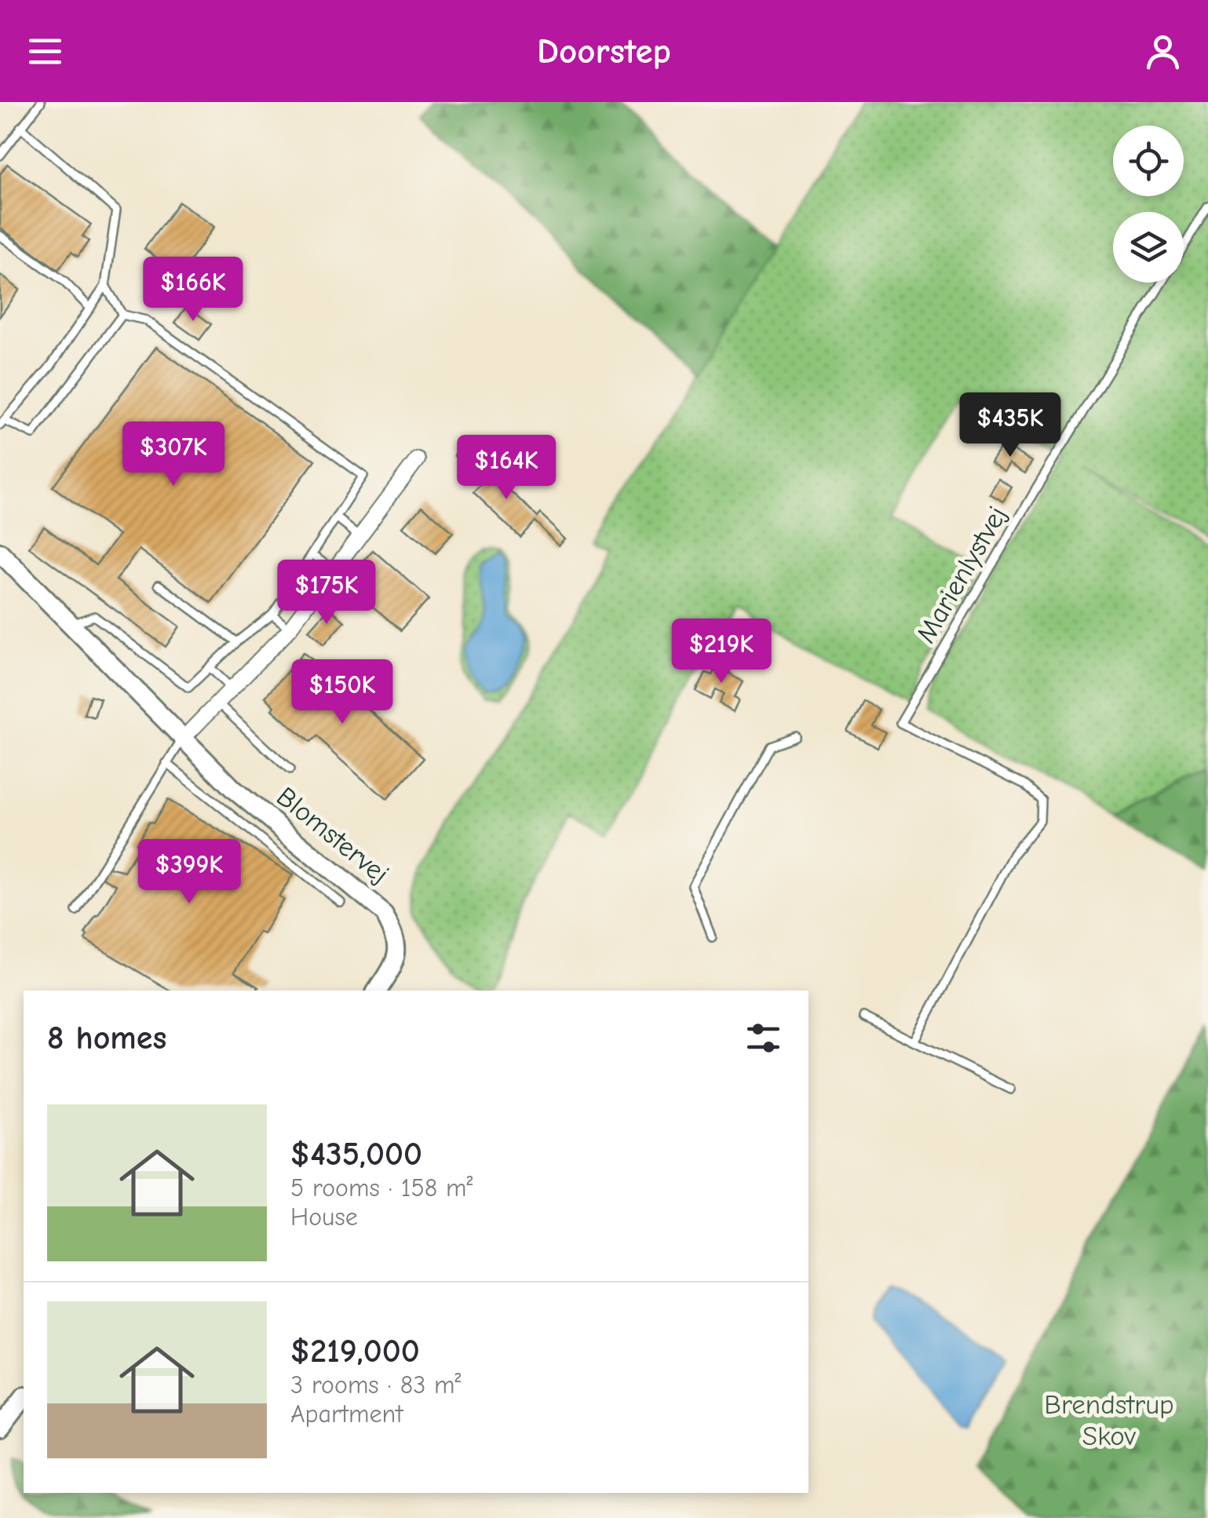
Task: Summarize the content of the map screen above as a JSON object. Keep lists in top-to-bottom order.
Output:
{
  "streets": {
    "street": ["Blomstervej"],
    "lane": ["Marienlystvej"]
  },
  "parks": ["Brendstrup Skov"],
  "page": {
    "header": "Doorstep",
    "price": [
      "$166K",
      "$435K",
      "$307K",
      "$164K",
      "$175K",
      "$219K",
      "$150K",
      "$399K"
    ],
    "heading": "8 homes",
    "list": [
      {
        "name": "$435,000",
        "note": "5 rooms · 158 m² · House"
      },
      {
        "name": "$219,000",
        "note": "3 rooms · 83 m² · Apartment"
      }
    ]
  }
}
